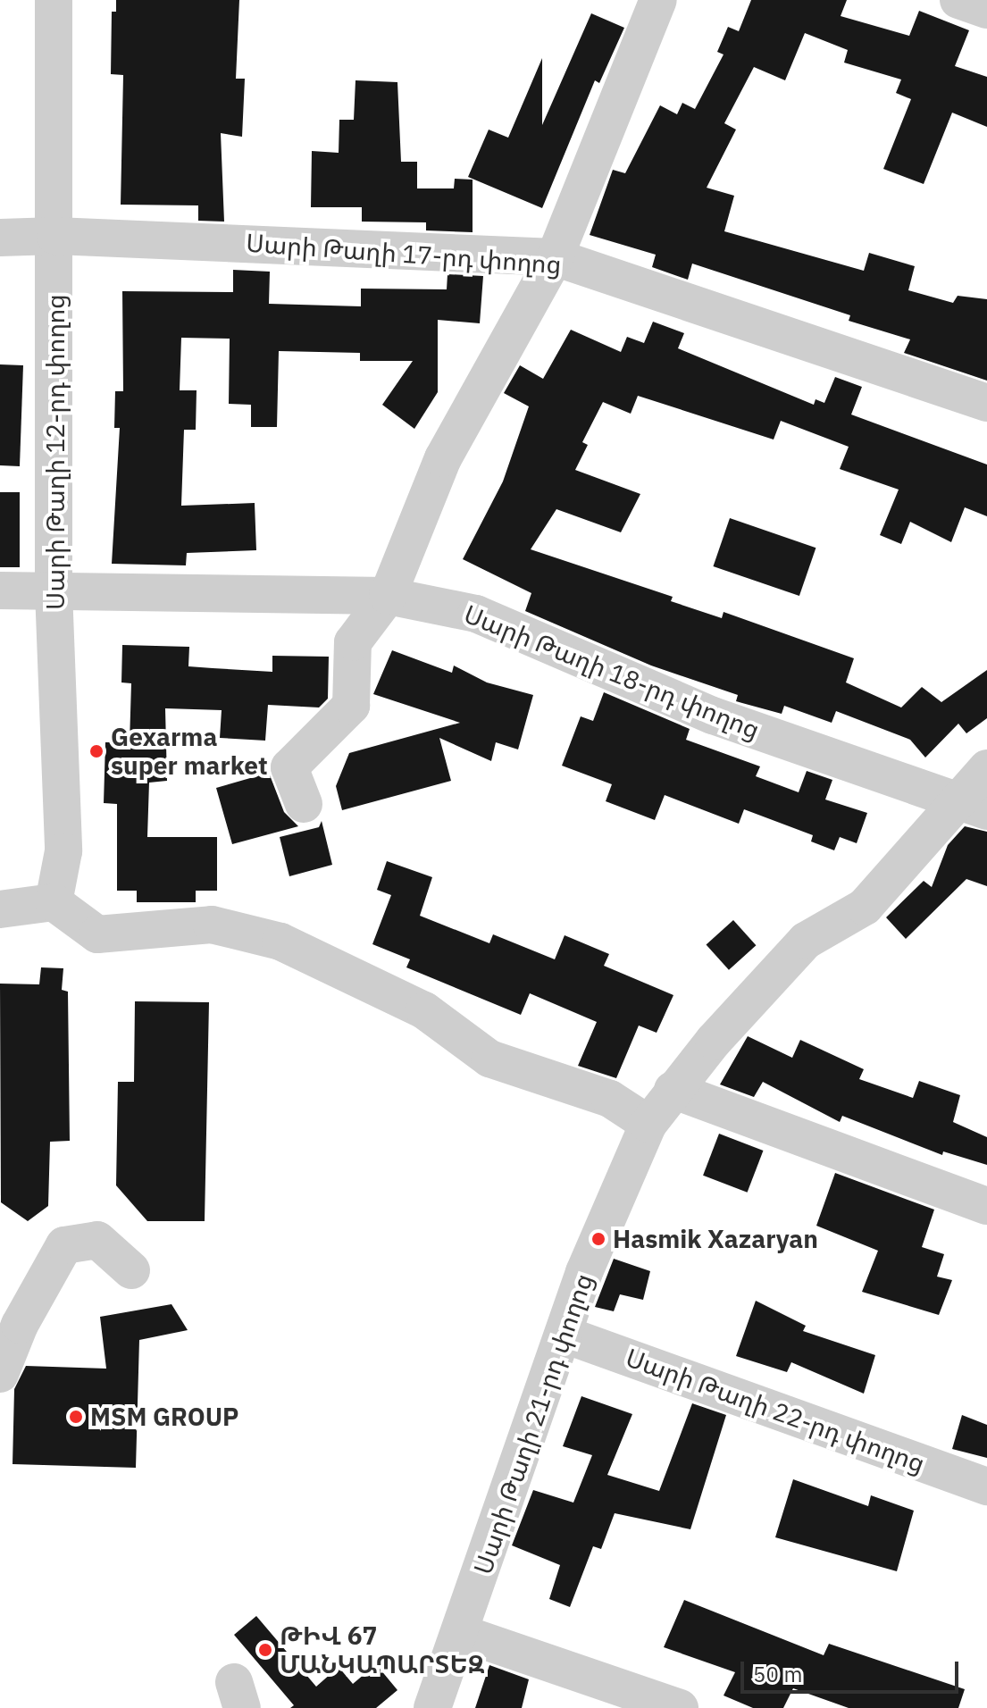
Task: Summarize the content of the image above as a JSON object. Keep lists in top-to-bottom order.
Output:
{
  "streets": {
    "street": [
      "Սարի Թաղի 17-րդ փողոց",
      "Սարի Թաղի 12-րդ փողոց",
      "Սարի Թաղի 18-րդ փողոց",
      "Սարի Թաղի 22-րդ փողոց",
      "Սարի Թաղի 21-րդ փողոց"
    ]
  },
  "crossings": [
    ["Սարի Թաղի 17-րդ փողոց", "Սարի Թաղի 12-րդ փողոց"],
    ["Սարի Թաղի 12-րդ փողոց", "Սարի Թաղի 18-րդ փողոց"],
    ["Սարի Թաղի 18-րդ փողոց", "Սարի Թաղի 21-րդ փողոց"],
    ["Սարի Թաղի 22-րդ փողոց", "Սարի Թաղի 21-րդ փողոց"]
  ],
  "places": [
    "Gexarma super market",
    "Hasmik Xazaryan",
    "MSM GROUP",
    "ԹԻՎ 67 ՄԱՆԿԱՊԱՐՏԵԶ"
  ],
  "scale_bar": "50 m"
}
